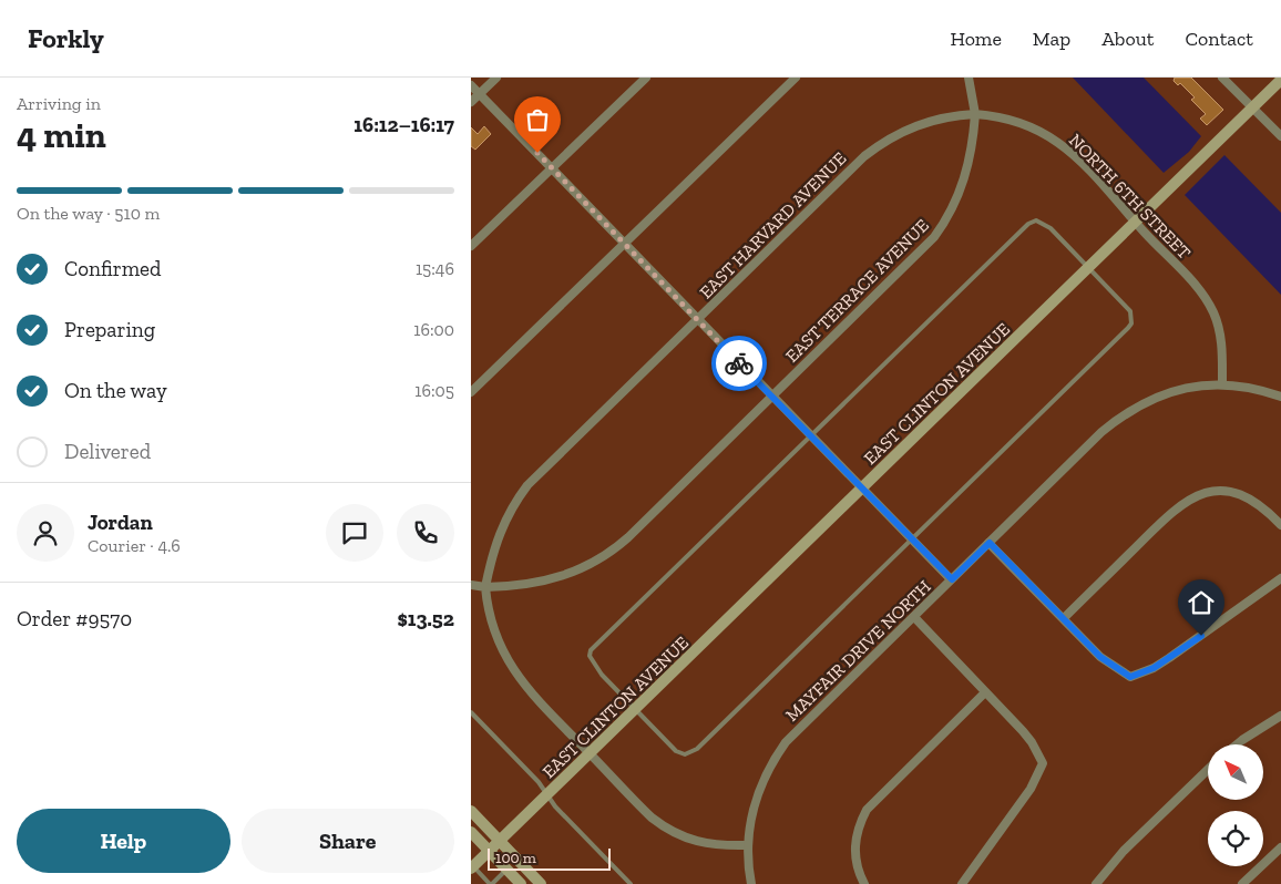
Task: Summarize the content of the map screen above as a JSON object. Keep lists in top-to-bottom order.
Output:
{
  "streets": {
    "main road": ["EAST CLINTON AVENUE"],
    "street": [
      "NORTH 6TH STREET",
      "EAST HARVARD AVENUE",
      "EAST TERRACE AVENUE",
      "MAYFAIR DRIVE NORTH"
    ]
  },
  "crossings": [
    ["NORTH 6TH STREET", "EAST HARVARD AVENUE"],
    ["NORTH 6TH STREET", "EAST TERRACE AVENUE"],
    ["NORTH 6TH STREET", "EAST CLINTON AVENUE"],
    ["NORTH 6TH STREET", "MAYFAIR DRIVE NORTH"],
    ["EAST HARVARD AVENUE", "EAST TERRACE AVENUE"],
    ["EAST HARVARD AVENUE", "EAST CLINTON AVENUE"],
    ["EAST HARVARD AVENUE", "MAYFAIR DRIVE NORTH"]
  ],
  "scale_bar": "100 m",
  "north": "top left",
  "page": {
    "header": "Forkly",
    "nav": [
      "Home",
      "Map",
      "About",
      "Contact"
    ],
    "heading": ["4 min", "Arriving in", "16:12–16:17"],
    "panel": [
      "Jordan",
      "Courier · 4.6",
      "Order #9570",
      "$13.52"
    ],
    "bar": "On the way · 510 m",
    "list": [
      ["Confirmed", "15:46"],
      ["Preparing", "16:00"],
      ["On the way", "16:05"],
      "Delivered"
    ],
    "buttons": ["Help", "Share"],
    "scale": "100 m"
  }
}
